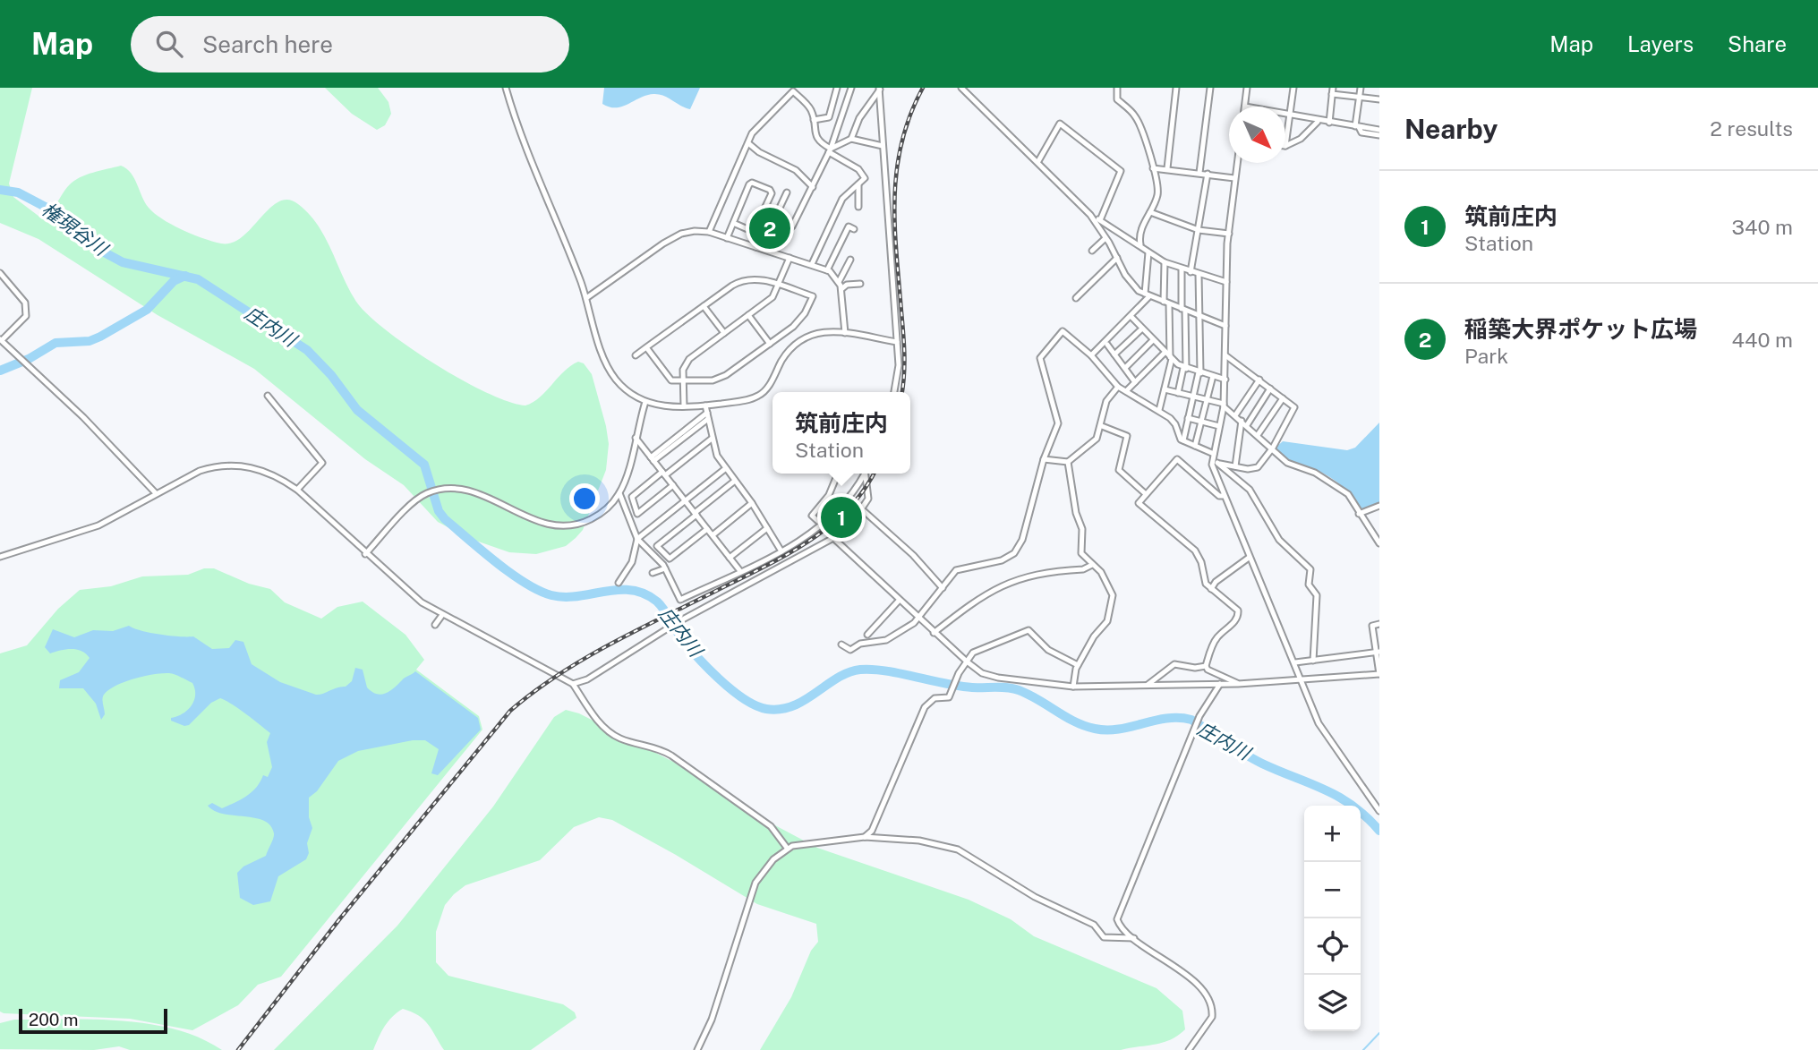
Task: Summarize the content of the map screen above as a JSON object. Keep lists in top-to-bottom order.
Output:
{
  "water": ["権現谷川", "庄内川"],
  "scale_bar": "200 m",
  "north": "bottom right",
  "page": {
    "header": "Map",
    "search": "Search here",
    "nav": ["Map", "Layers", "Share"],
    "heading": ["Nearby", "2 results"],
    "list": [
      {
        "mark": "1",
        "name": "筑前庄内",
        "note": "Station",
        "value": "340 m"
      },
      {
        "mark": "2",
        "name": "稲築大界ポケット広場",
        "note": "Park",
        "value": "440 m"
      }
    ],
    "pins": ["2", "1"],
    "popup": ["筑前庄内", "Station"],
    "map_buttons": ["+", "−"],
    "scale": "200 m"
  }
}
